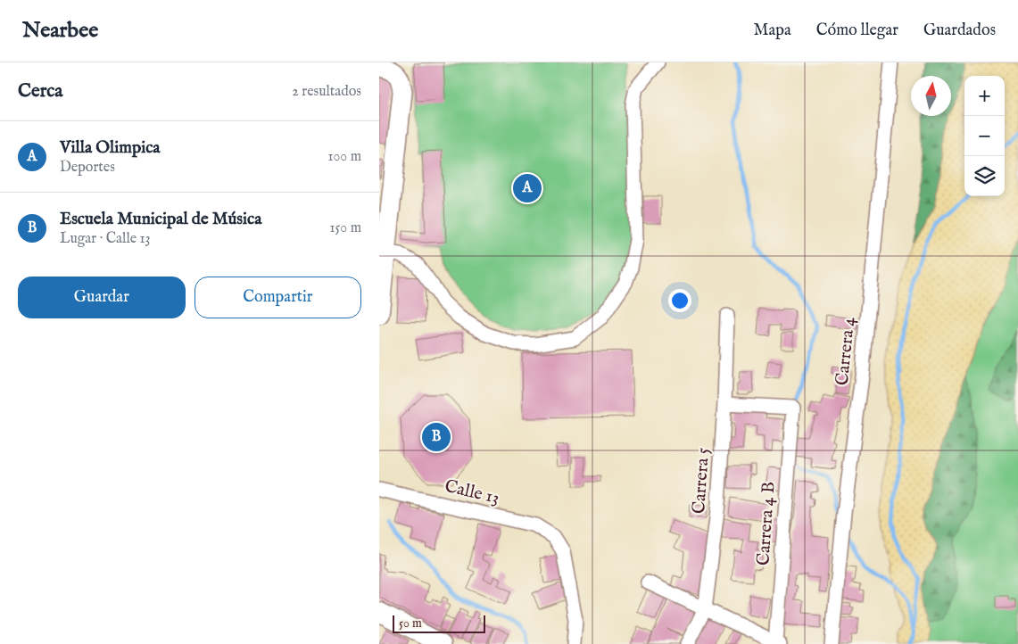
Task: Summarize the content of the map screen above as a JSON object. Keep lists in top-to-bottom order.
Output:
{
  "streets": {
    "street": [
      "Carrera 4",
      "Carrera 5",
      "Calle 13",
      "Carrera 4 B"
    ]
  },
  "crossings": [
    ["Carrera 5", "Carrera 4 B"]
  ],
  "scale_bar": "50 m",
  "north": "top",
  "page": {
    "header": "Nearbee",
    "nav": ["Mapa", "Cómo llegar", "Guardados"],
    "heading": ["Cerca", "2 resultados"],
    "map_buttons": ["+", "−"],
    "list": [
      {
        "mark": "A",
        "name": "Villa Olimpica",
        "note": "Deportes",
        "value": "100 m"
      },
      {
        "mark": "B",
        "name": "Escuela Municipal de Música",
        "note": "Lugar · Calle 13",
        "value": "150 m"
      }
    ],
    "pins": ["A", "B"],
    "buttons": ["Guardar", "Compartir"],
    "scale": "50 m"
  }
}
